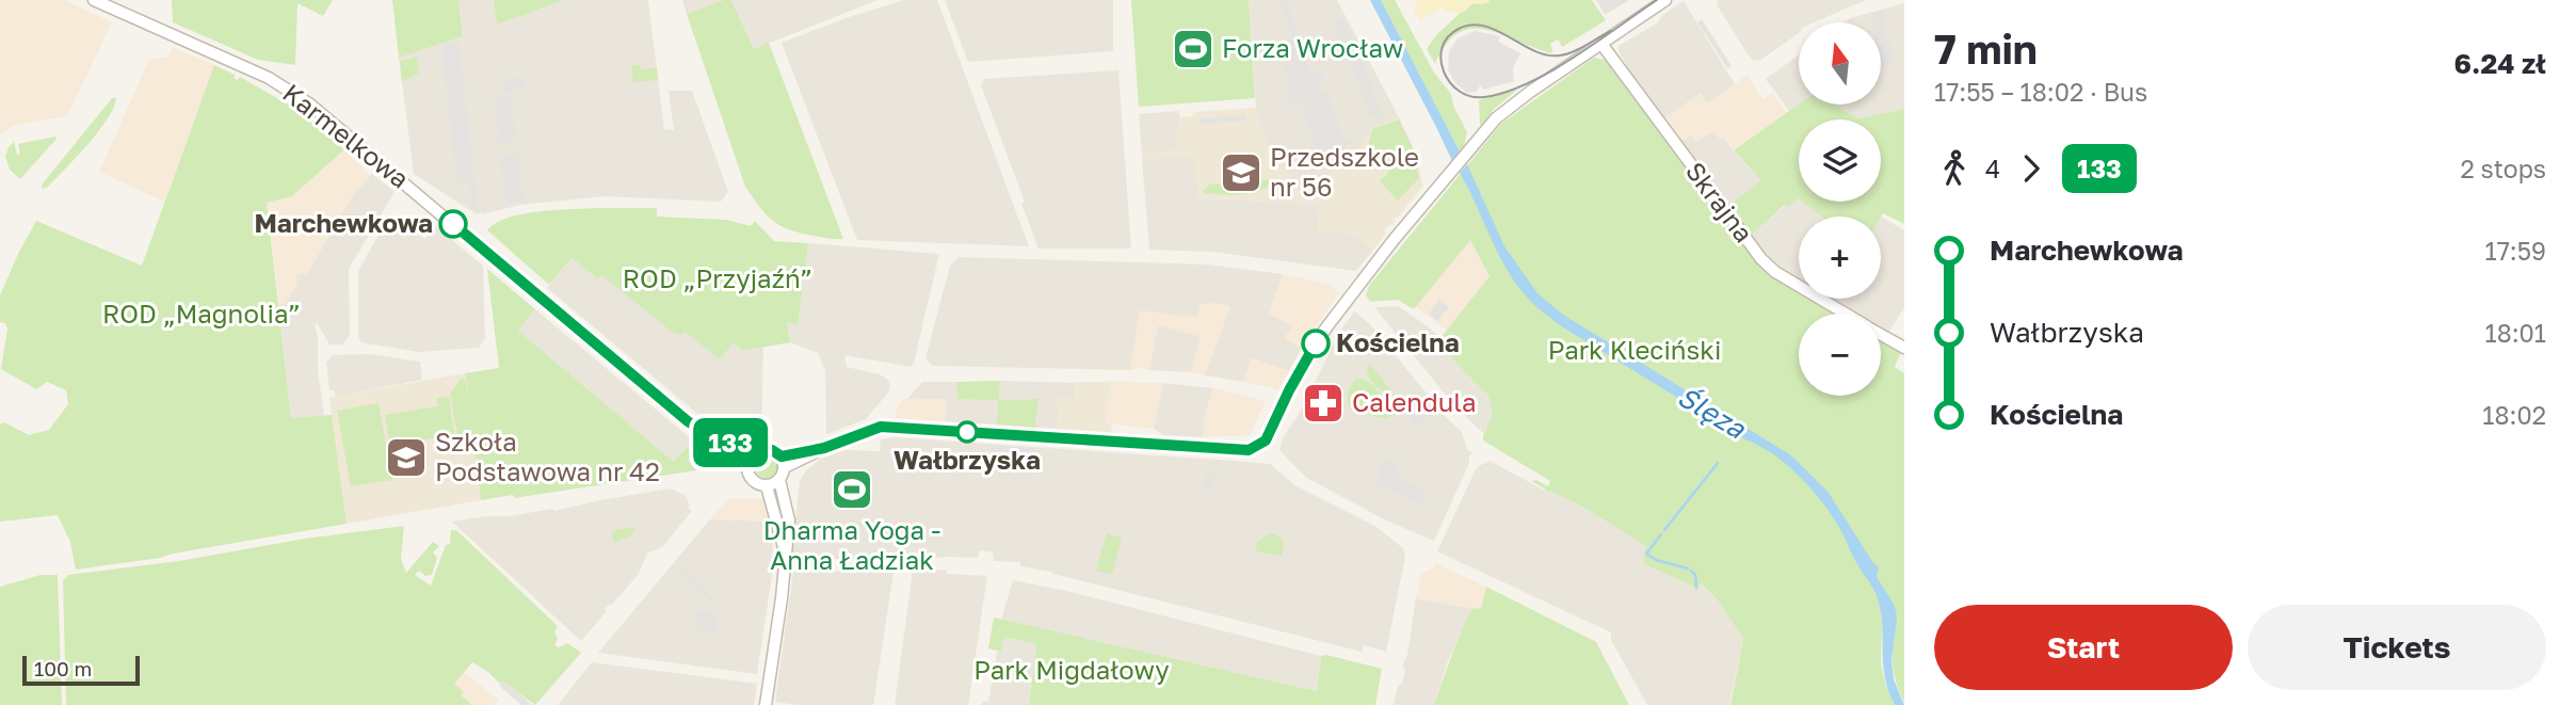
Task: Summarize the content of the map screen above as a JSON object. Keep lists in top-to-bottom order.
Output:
{
  "streets": {
    "street": ["Karmelkowa", "Skrajna"]
  },
  "water": ["Ślęza"],
  "parks": [
    "ROD „Przyjaźń”",
    "ROD „Magnolia”",
    "Park Kleciński",
    "Park Migdałowy"
  ],
  "places": {
    "sports": ["Forza Wrocław", "Dharma Yoga - Anna Ładziak"],
    "school or university": ["Przedszkole nr 56", "Szkoła Podstawowa nr 42"],
    "other": ["Marchewkowa", "Kościelna", "Wałbrzyska"],
    "pharmacy": ["Calendula"]
  },
  "lines": ["bus line 133"],
  "scale_bar": "100 m",
  "north": "top",
  "page": {
    "on_map": "133",
    "heading": ["7 min", "17:55 – 18:02 · Bus", "6.24 zł"],
    "map_buttons": ["+", "−"],
    "legs": ["4", "133", "2 stops"],
    "list": [
      {
        "name": "Marchewkowa",
        "value": "17:59"
      },
      {
        "name": "Wałbrzyska",
        "value": "18:01"
      },
      {
        "name": "Kościelna",
        "value": "18:02"
      }
    ],
    "buttons": ["Start", "Tickets"],
    "scale": "100 m"
  }
}
